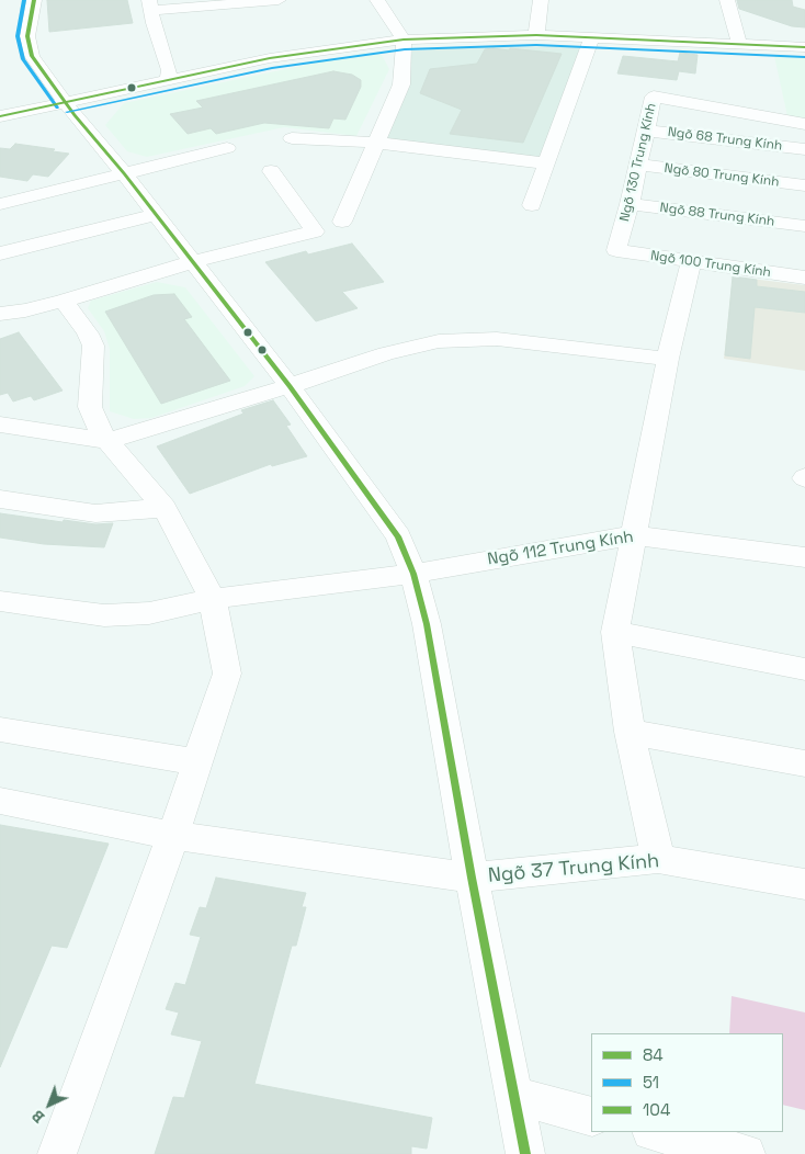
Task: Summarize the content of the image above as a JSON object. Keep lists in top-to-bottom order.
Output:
{
  "streets": {
    "street": [
      "Ngõ 68 Trung Kính",
      "Ngõ 130 Trung Kính",
      "Ngõ 80 Trung Kính",
      "Ngõ 88 Trung Kính",
      "Ngõ 100 Trung Kính",
      "Ngõ 112 Trung Kính",
      "Ngõ 37 Trung Kính"
    ]
  },
  "crossings": [
    ["Ngõ 68 Trung Kính", "Ngõ 130 Trung Kính"],
    ["Ngõ 130 Trung Kính", "Ngõ 80 Trung Kính"],
    ["Ngõ 130 Trung Kính", "Ngõ 88 Trung Kính"],
    ["Ngõ 130 Trung Kính", "Ngõ 100 Trung Kính"]
  ],
  "lines": ["transit line 84", "transit line 51", "transit line 104"],
  "legend": ["84", "51", "104"],
  "north": "bottom left"
}
